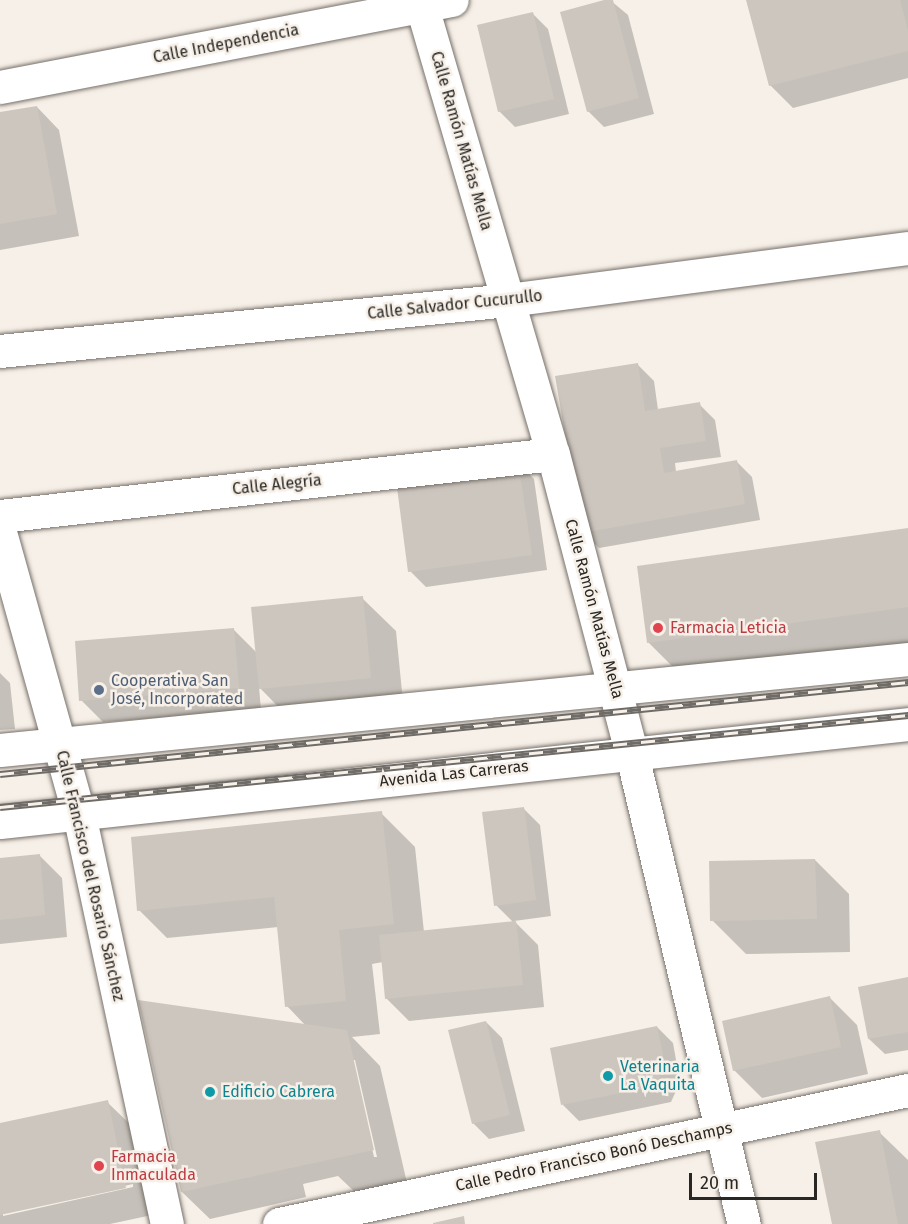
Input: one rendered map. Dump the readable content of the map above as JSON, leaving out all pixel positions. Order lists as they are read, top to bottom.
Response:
{
  "streets": {
    "street": [
      "Calle Independencia",
      "Calle Ramón Matías Mella",
      "Calle Salvador Cucurullo",
      "Calle Alegría",
      "Avenida Las Carreras",
      "Calle Francisco del Rosario Sánchez",
      "Calle Pedro Francisco Bonó Deschamps"
    ]
  },
  "crossings": [
    ["Calle Independencia", "Calle Ramón Matías Mella"],
    ["Calle Ramón Matías Mella", "Calle Salvador Cucurullo"],
    ["Calle Ramón Matías Mella", "Calle Alegría"],
    ["Calle Ramón Matías Mella", "Avenida Las Carreras"],
    ["Calle Ramón Matías Mella", "Calle Pedro Francisco Bonó Deschamps"],
    ["Avenida Las Carreras", "Calle Francisco del Rosario Sánchez"]
  ],
  "places": [
    "Farmacia Leticia",
    "Cooperativa San José, Incorporated",
    "Veterinaria La Vaquita",
    "Edificio Cabrera",
    "Farmacia Inmaculada"
  ],
  "scale_bar": "20 m"
}
